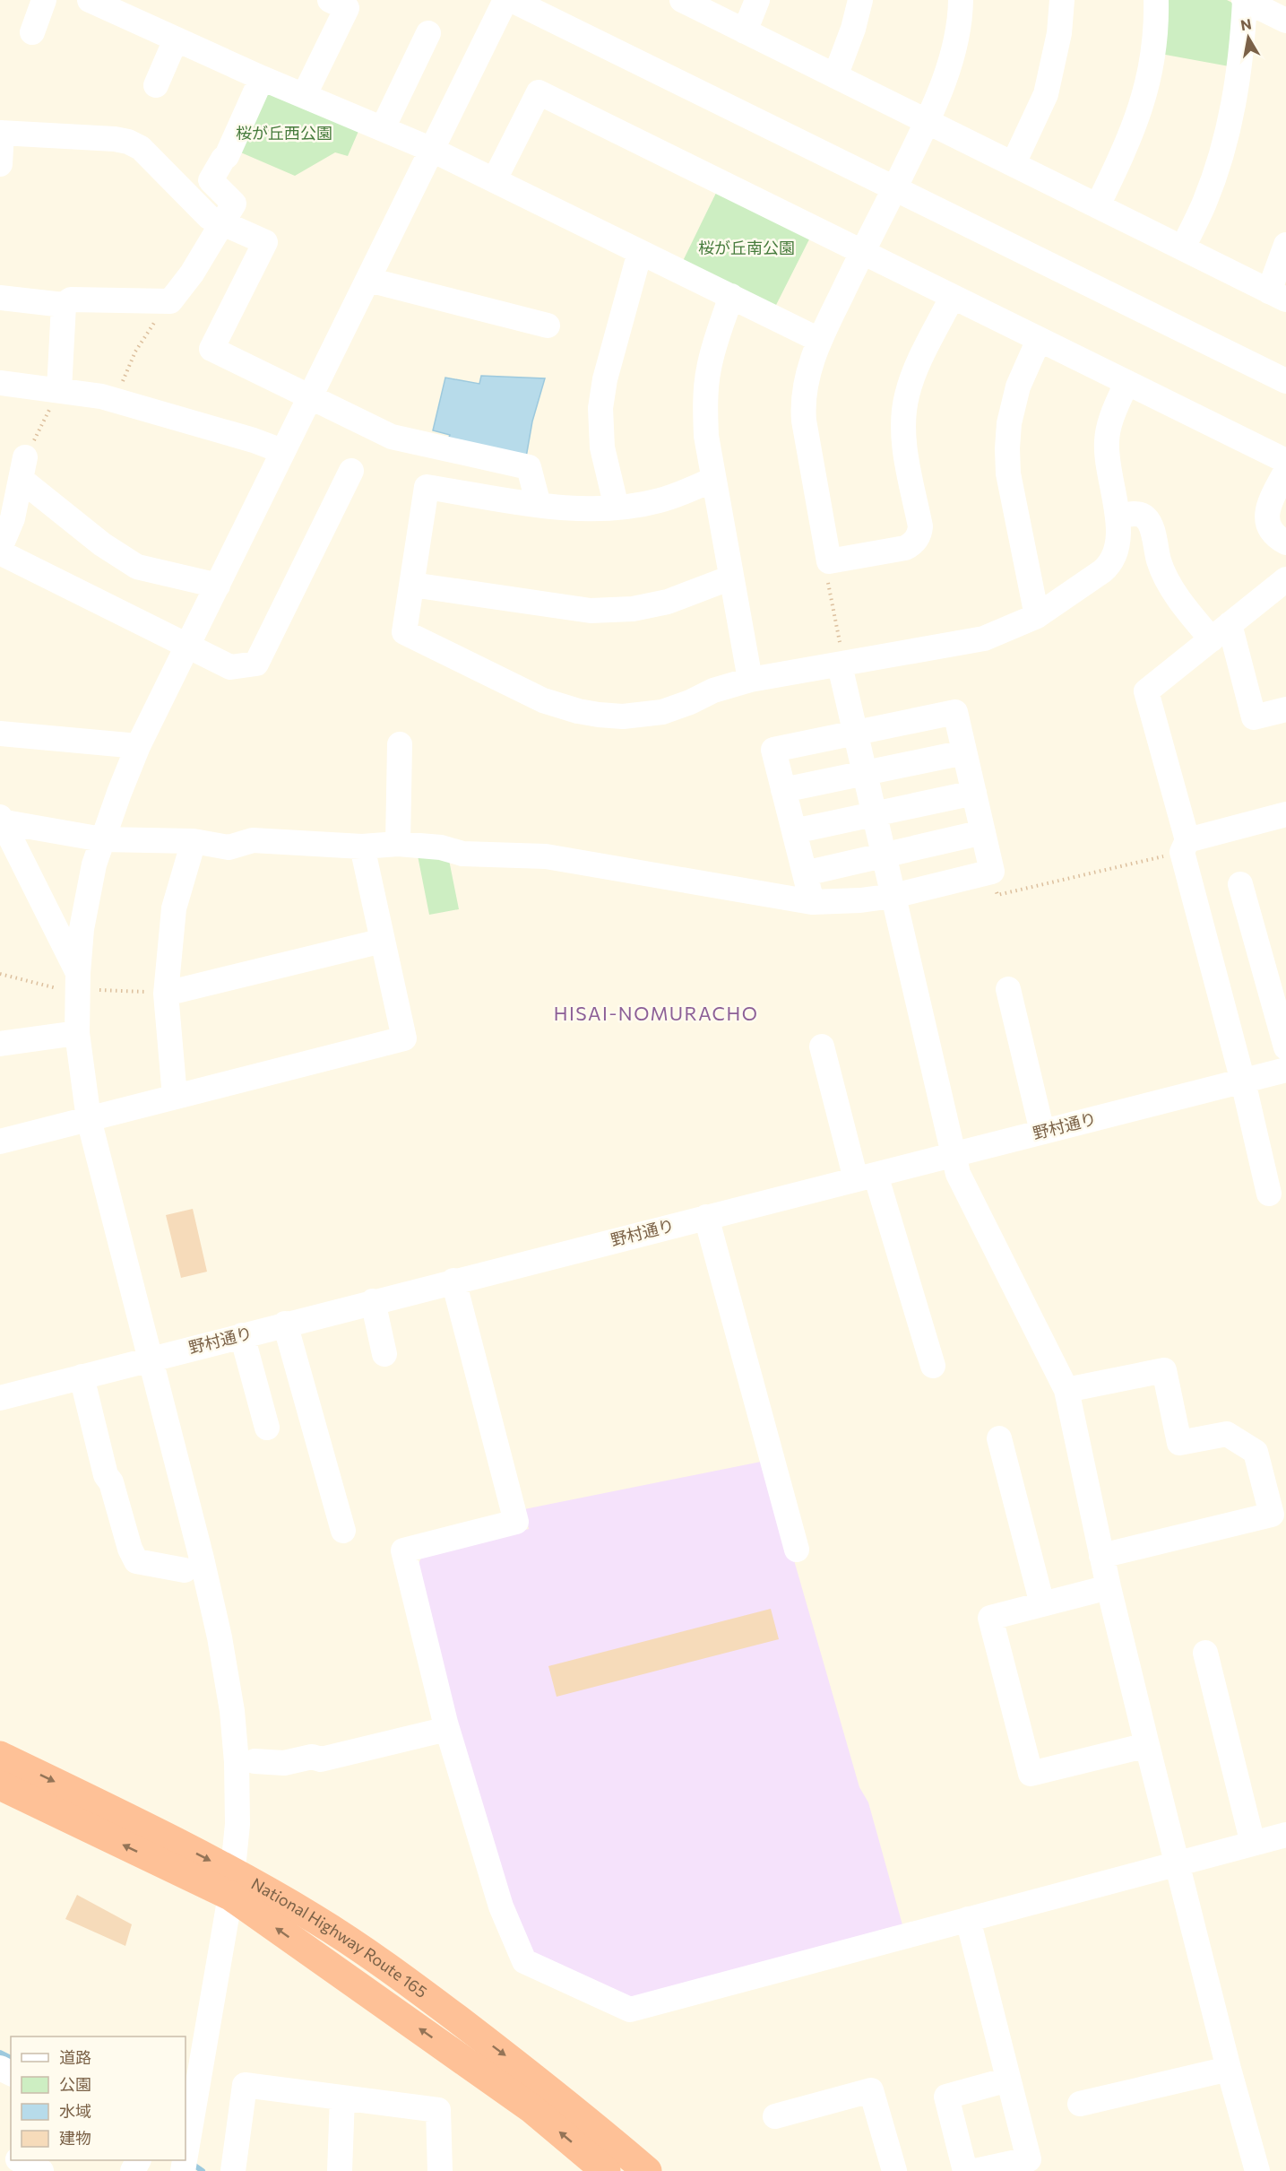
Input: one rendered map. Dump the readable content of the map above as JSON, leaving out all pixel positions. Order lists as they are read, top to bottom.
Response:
{
  "streets": {
    "highway": ["National Highway Route 165"],
    "street": ["野村通り"]
  },
  "districts": ["HISAI-NOMURACHO"],
  "parks": ["桜が丘西公園", "桜が丘南公園"],
  "legend": [
    "道路",
    "公園",
    "水域",
    "建物"
  ],
  "north": "top"
}
